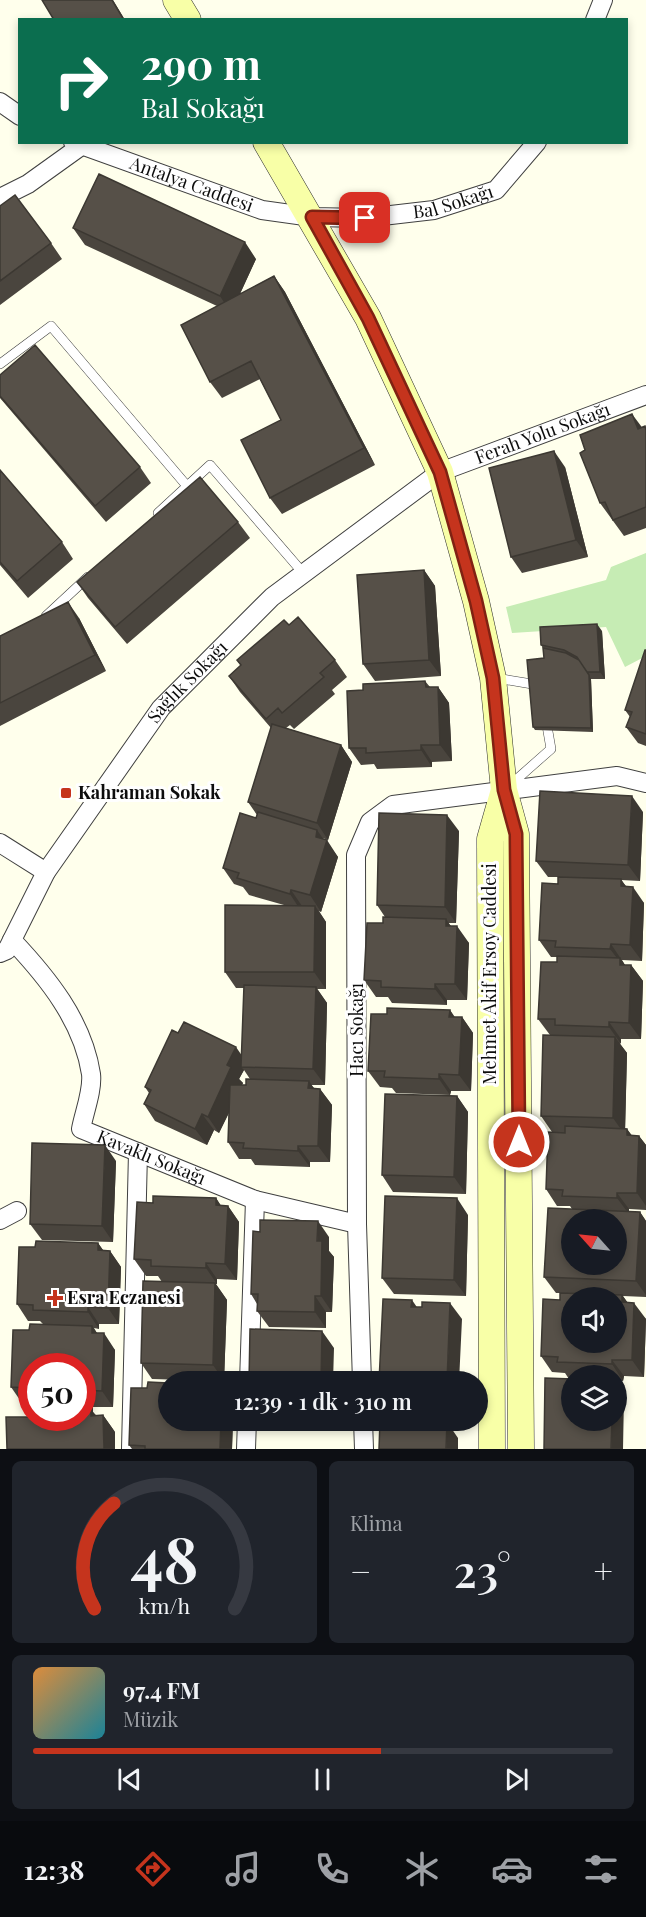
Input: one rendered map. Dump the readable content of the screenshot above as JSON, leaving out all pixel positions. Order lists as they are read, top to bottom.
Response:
{
  "streets": {
    "main road": ["Mehmet Akif Ersoy Caddesi"],
    "street": [
      "Antalya Caddesi",
      "Bal Sokağı",
      "Ferah Yolu Sokağı",
      "Sağlık Sokağı",
      "Hacı Sokağı",
      "Kavaklı Sokağı"
    ]
  },
  "crossings": [
    ["Antalya Caddesi", "Bal Sokağı"],
    ["Antalya Caddesi", "Mehmet Akif Ersoy Caddesi"],
    ["Bal Sokağı", "Mehmet Akif Ersoy Caddesi"],
    ["Ferah Yolu Sokağı", "Sağlık Sokağı"],
    ["Ferah Yolu Sokağı", "Mehmet Akif Ersoy Caddesi"],
    ["Sağlık Sokağı", "Mehmet Akif Ersoy Caddesi"],
    ["Sağlık Sokağı", "Kavaklı Sokağı"],
    ["Mehmet Akif Ersoy Caddesi", "Hacı Sokağı"],
    ["Hacı Sokağı", "Kavaklı Sokağı"]
  ],
  "places": {
    "transit": ["Kahraman Sokak"],
    "health": ["Esra Eczanesi"]
  },
  "north": "top left",
  "page": {
    "turn": ["290 m", "Bal Sokağı"],
    "limit": "50",
    "trip": "12:39 · 1 dk · 310 m",
    "tile": "Klima",
    "heat": ["−", "23°", "+"],
    "song": ["97.4 FM", "Müzik"],
    "tabs": "12:38",
    "gauge": ["48", "km/h"]
  }
}
